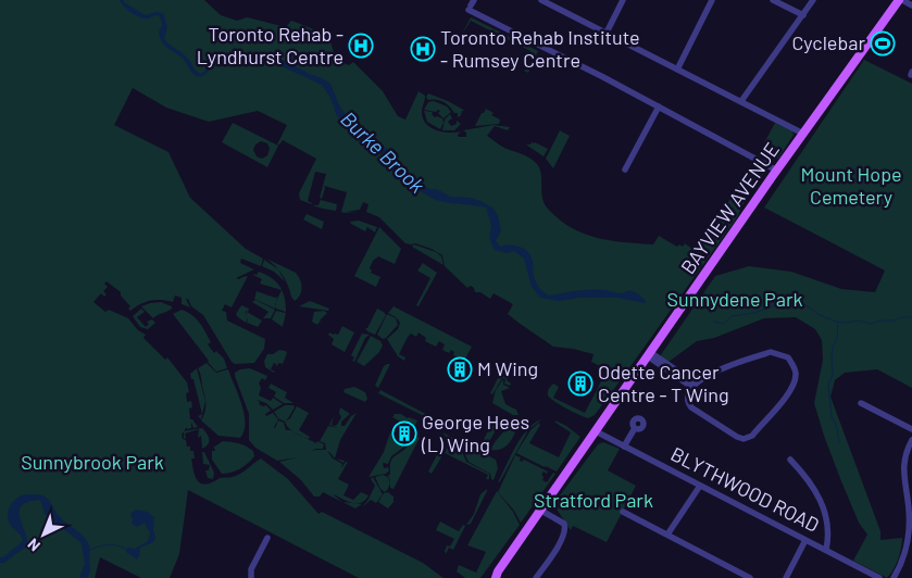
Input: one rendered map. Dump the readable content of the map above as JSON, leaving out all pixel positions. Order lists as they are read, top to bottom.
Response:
{
  "streets": {
    "main road": ["BAYVIEW AVENUE"],
    "street": ["BLYTHWOOD ROAD"]
  },
  "crossings": [
    ["BAYVIEW AVENUE", "BLYTHWOOD ROAD"]
  ],
  "water": ["Burke Brook"],
  "parks": [
    "Mount Hope Cemetery",
    "Sunnydene Park",
    "Sunnybrook Park",
    "Stratford Park"
  ],
  "places": {
    "sports": ["Cyclebar"],
    "hospital": ["Toronto Rehab - Lyndhurst Centre", "Toronto Rehab Institute - Rumsey Centre"],
    "building": ["M Wing", "Odette Cancer Centre - T Wing", "George Hees (L) Wing"]
  },
  "north": "bottom left"
}
